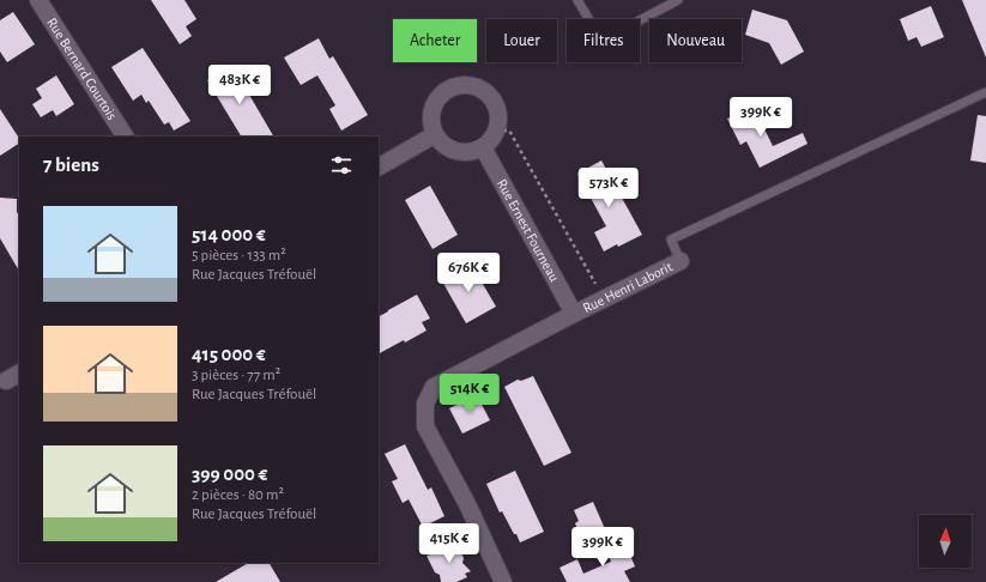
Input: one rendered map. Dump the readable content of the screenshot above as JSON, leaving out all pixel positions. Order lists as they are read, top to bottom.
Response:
{
  "streets": {
    "street": ["Rue Bernard Courtois", "Rue Ernest Fourneau", "Rue Henri Laborit"]
  },
  "crossings": [
    ["Rue Ernest Fourneau", "Rue Henri Laborit"]
  ],
  "north": "top",
  "page": {
    "chip": [
      "Acheter",
      "Louer",
      "Filtres",
      "Nouveau"
    ],
    "price": [
      "483K €",
      "399K €",
      "573K €",
      "676K €",
      "514K €",
      "415K €",
      "399K €"
    ],
    "heading": "7 biens",
    "list": [
      {
        "name": "514 000 €",
        "note": "5 pièces · 133 m² · Rue Jacques Tréfouël"
      },
      {
        "name": "415 000 €",
        "note": "3 pièces · 77 m² · Rue Jacques Tréfouël"
      },
      {
        "name": "399 000 €",
        "note": "2 pièces · 80 m² · Rue Jacques Tréfouël"
      }
    ]
  }
}
